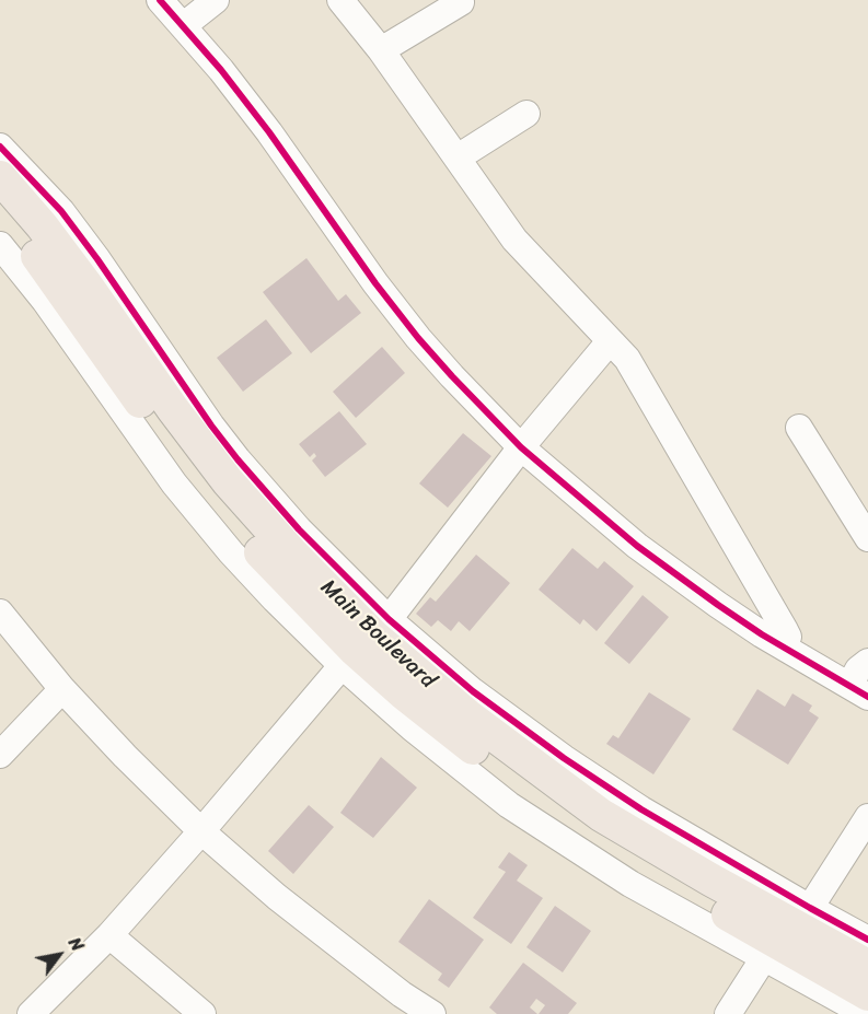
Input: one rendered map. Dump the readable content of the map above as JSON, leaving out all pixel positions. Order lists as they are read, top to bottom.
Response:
{
  "streets": {
    "main road": ["Main Boulevard"]
  },
  "north": "top right"
}
